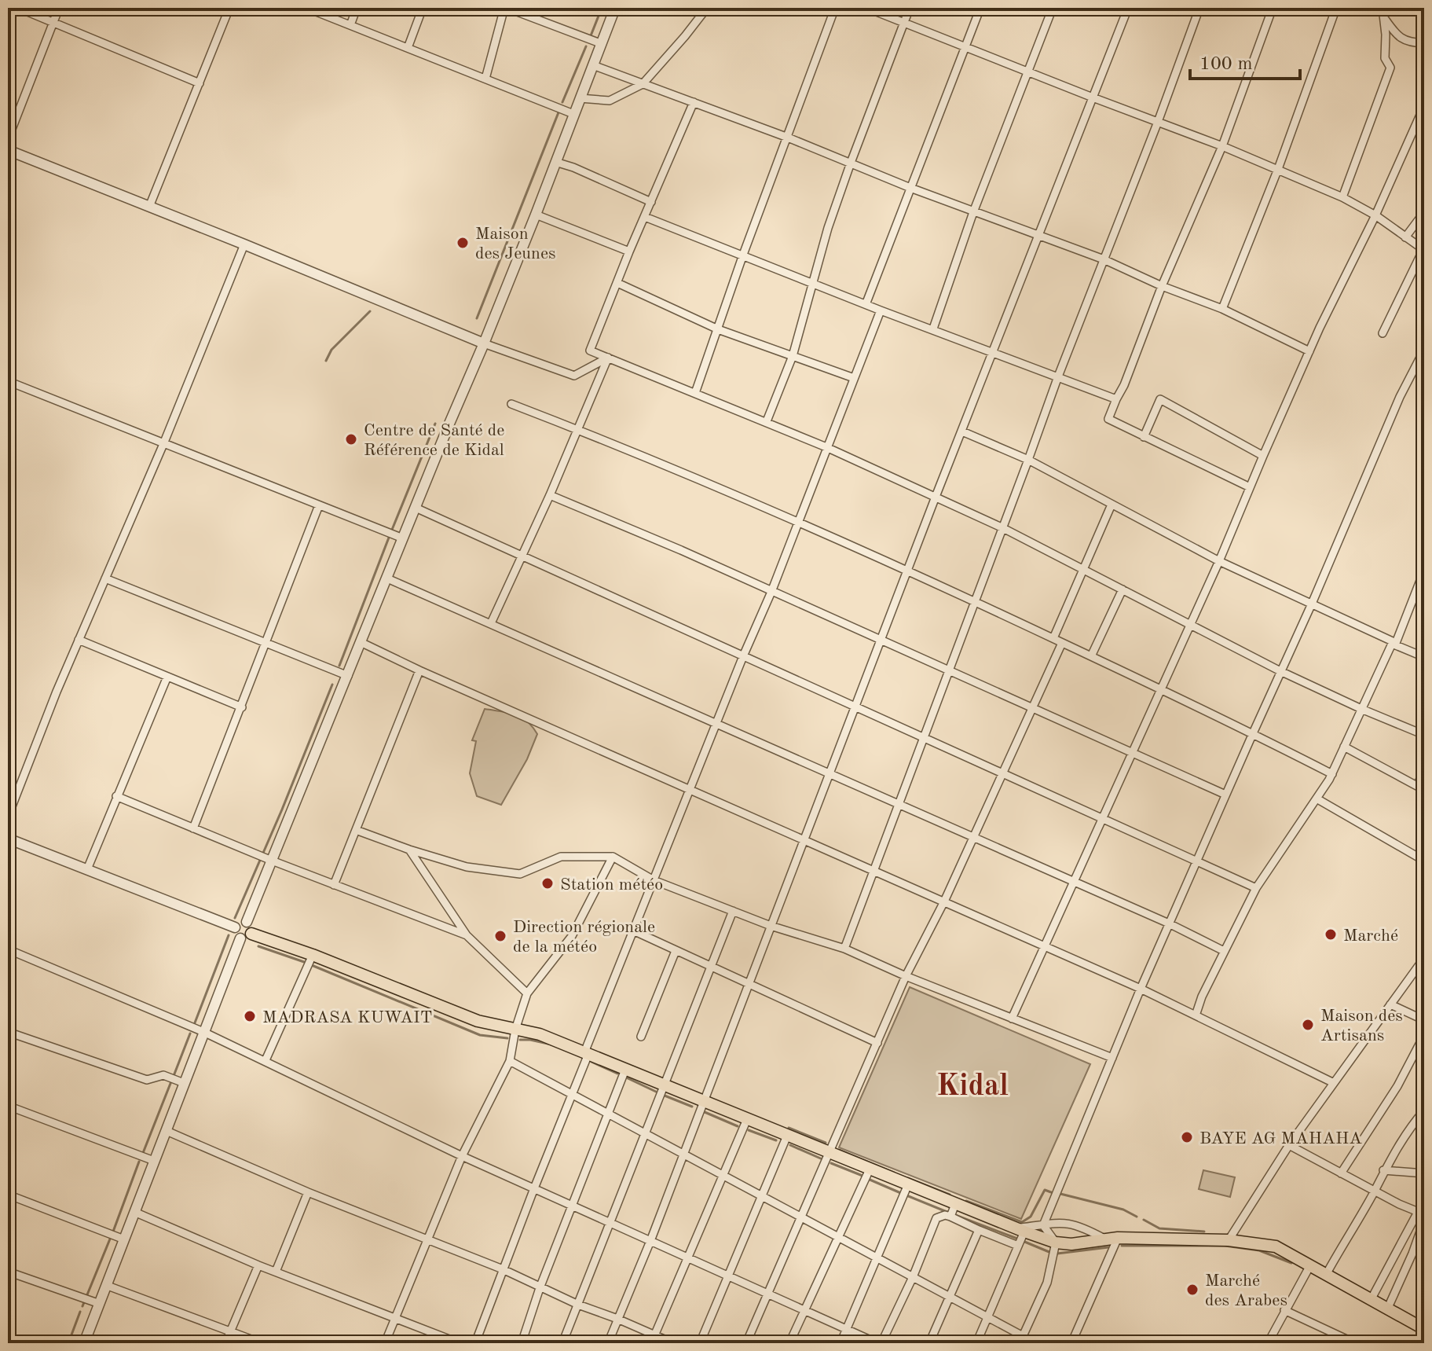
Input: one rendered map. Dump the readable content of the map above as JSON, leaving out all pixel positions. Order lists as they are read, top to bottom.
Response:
{
  "districts": ["Kidal"],
  "places": [
    "Maison des Jeunes",
    "Centre de Santé de Référence de Kidal",
    "Station météo",
    "Marché",
    "Direction régionale de la météo",
    "MADRASA KUWAIT",
    "Maison des Artisans",
    "BAYE AG MAHAHA",
    "Marché des Arabes"
  ],
  "scale_bar": "100 m"
}
